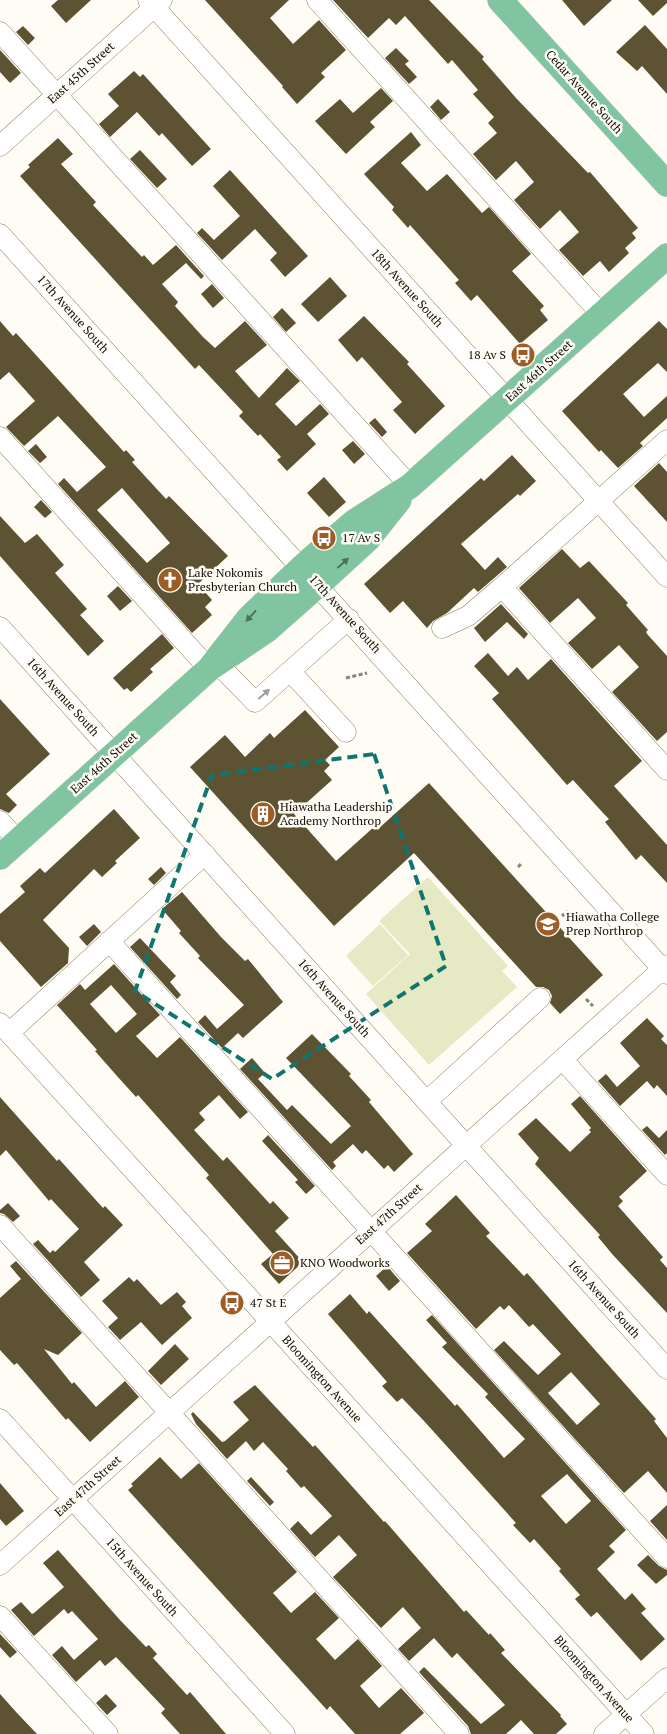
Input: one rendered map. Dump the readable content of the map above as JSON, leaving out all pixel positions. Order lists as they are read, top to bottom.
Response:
{
  "streets": {
    "main road": ["Cedar Avenue South", "East 46th Street"],
    "street": [
      "East 45th Street",
      "18th Avenue South",
      "17th Avenue South",
      "16th Avenue South",
      "East 47th Street",
      "Bloomington Avenue",
      "15th Avenue South"
    ]
  },
  "crossings": [
    ["East 45th Street", "18th Avenue South"],
    ["18th Avenue South", "East 46th Street"],
    ["17th Avenue South", "East 46th Street"],
    ["17th Avenue South", "East 47th Street"],
    ["East 46th Street", "16th Avenue South"],
    ["16th Avenue South", "East 47th Street"],
    ["East 47th Street", "Bloomington Avenue"],
    ["East 47th Street", "15th Avenue South"]
  ],
  "places": {
    "bus stop": ["18 Av S", "17 Av S", "47 St E"],
    "church": ["Lake Nokomis Presbyterian Church"],
    "building": ["Hiawatha Leadership Academy Northrop"],
    "school or university": ["Hiawatha College Prep Northrop"],
    "office": ["KNO Woodworks"]
  }
}
